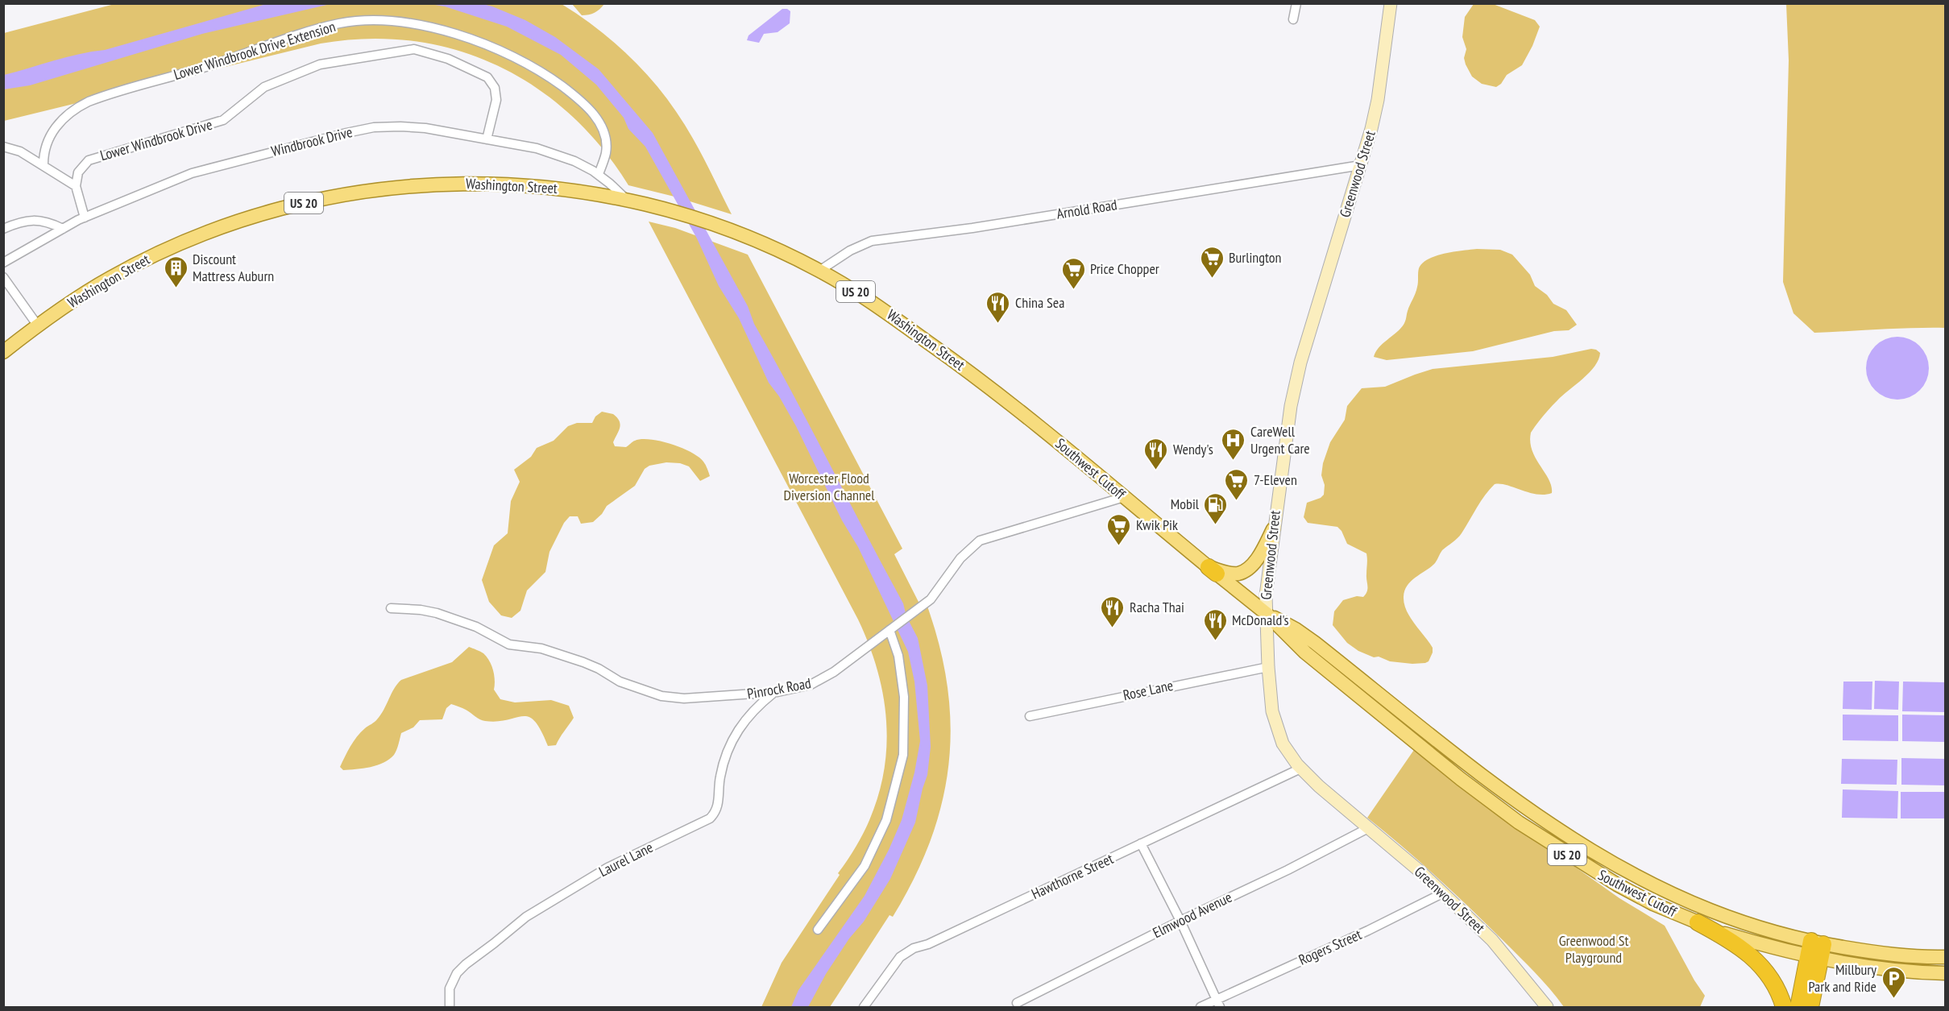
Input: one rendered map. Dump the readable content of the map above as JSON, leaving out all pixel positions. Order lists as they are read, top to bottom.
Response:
{
  "streets": {
    "main road": [
      "Greenwood Street",
      "Washington Street",
      "US 20",
      "Southwest Cutoff"
    ],
    "street": [
      "Lower Windbrook Drive Extension",
      "Lower Windbrook Drive",
      "Windbrook Drive",
      "Arnold Road",
      "Pinrock Road",
      "Rose Lane",
      "Laurel Lane",
      "Hawthorne Street",
      "Elmwood Avenue",
      "Rogers Street"
    ]
  },
  "crossings": [
    ["Lower Windbrook Drive Extension", "Windbrook Drive"],
    ["Lower Windbrook Drive", "Windbrook Drive"],
    ["Windbrook Drive", "Washington Street"],
    ["Greenwood Street", "Arnold Road"],
    ["Greenwood Street", "Southwest Cutoff"],
    ["Greenwood Street", "Rose Lane"],
    ["Greenwood Street", "Hawthorne Street"],
    ["Greenwood Street", "Elmwood Avenue"],
    ["Greenwood Street", "Rogers Street"],
    ["Washington Street", "Arnold Road"],
    ["Washington Street", "Southwest Cutoff"],
    ["Southwest Cutoff", "Pinrock Road"],
    ["Pinrock Road", "Laurel Lane"]
  ],
  "parks": ["Worcester Flood Diversion Channel", "Greenwood St Playground"],
  "places": {
    "supermarket": [
      "Burlington",
      "Price Chopper",
      "7-Eleven",
      "Kwik Pik"
    ],
    "building": ["Discount Mattress Auburn"],
    "restaurant": [
      "China Sea",
      "Wendy's",
      "Racha Thai",
      "McDonald's"
    ],
    "hospital": ["CareWell Urgent Care"],
    "fuel station": ["Mobil"],
    "parking": ["Millbury Park and Ride"]
  }
}
